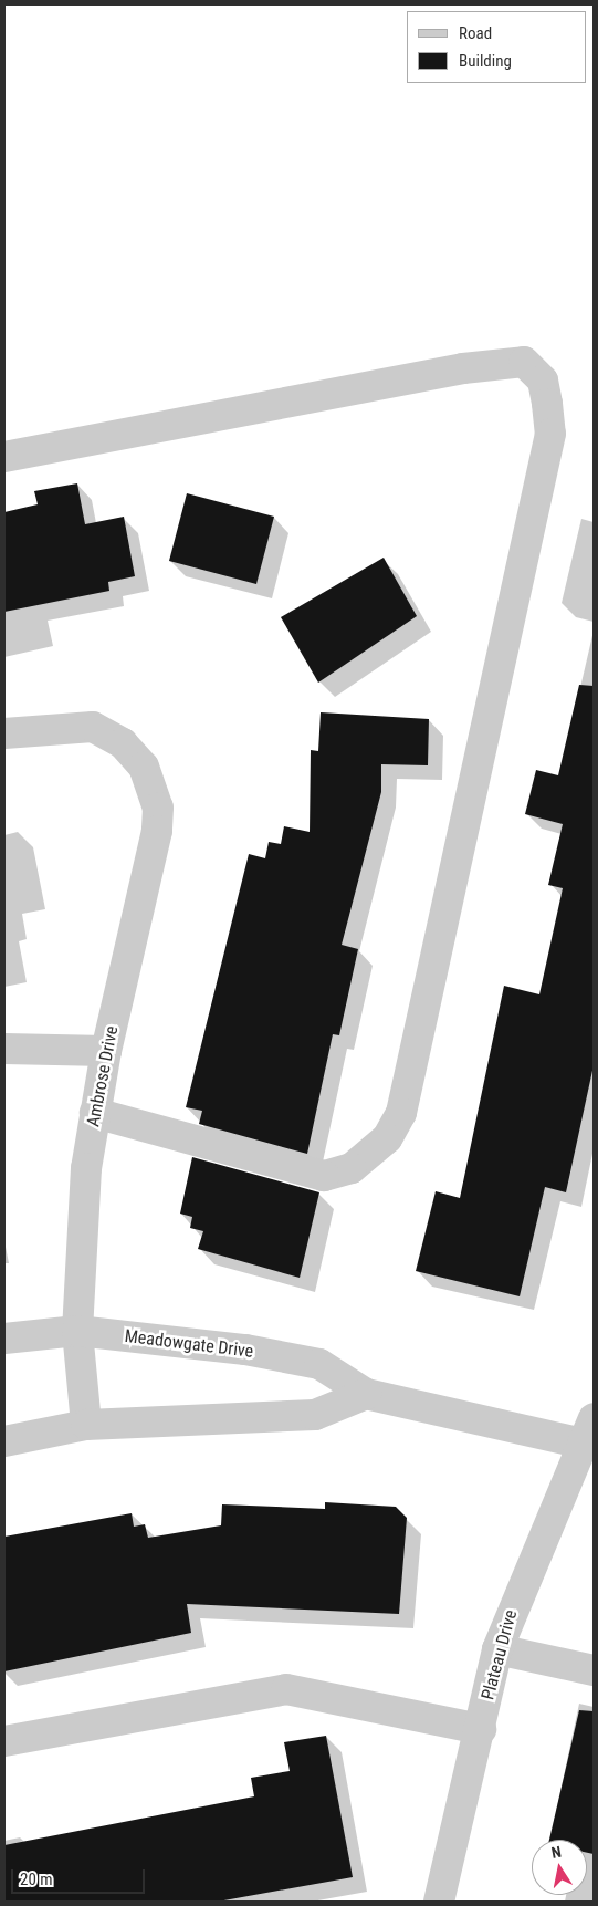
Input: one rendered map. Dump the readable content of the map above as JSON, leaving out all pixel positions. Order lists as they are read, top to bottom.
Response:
{
  "streets": {
    "street": ["Ambrose Drive", "Meadowgate Drive", "Plateau Drive"]
  },
  "crossings": [
    ["Ambrose Drive", "Meadowgate Drive"],
    ["Meadowgate Drive", "Plateau Drive"]
  ],
  "legend": ["Road", "Building"],
  "scale_bar": "20 m",
  "north": "top"
}
